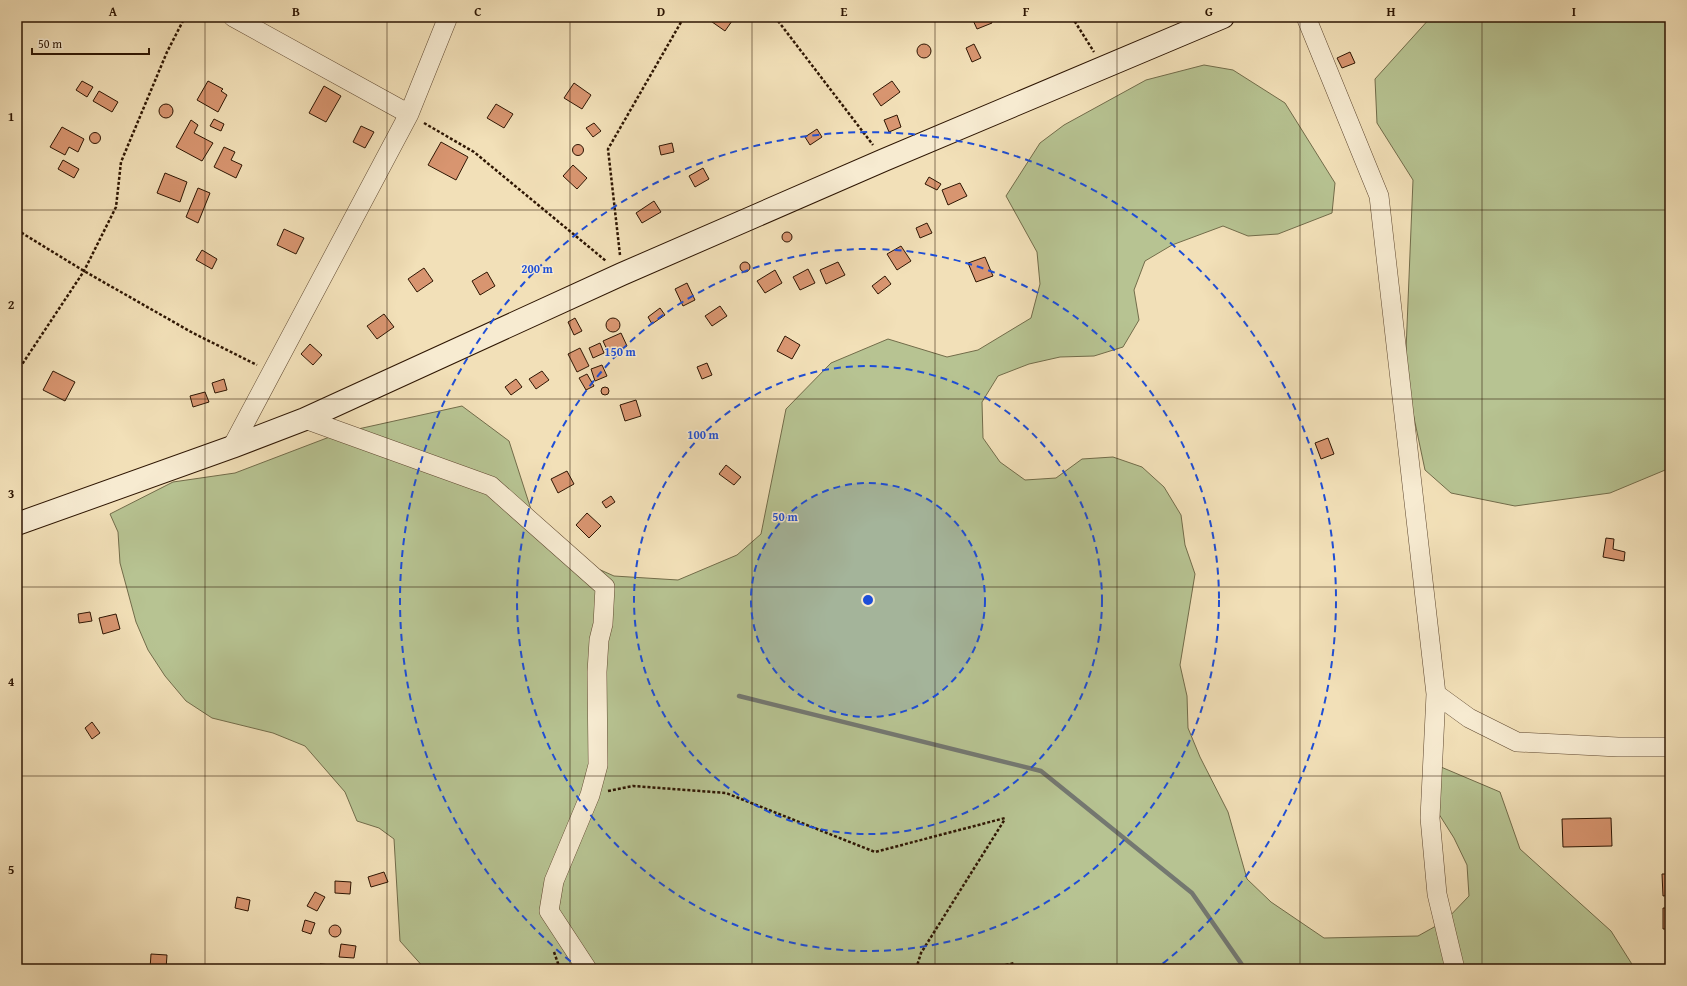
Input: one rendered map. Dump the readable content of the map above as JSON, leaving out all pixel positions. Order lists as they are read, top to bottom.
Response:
{
  "scale_bar": "50 m",
  "grid": {
    "columns": [
      "A",
      "B",
      "C",
      "D",
      "E",
      "F",
      "G",
      "H",
      "I"
    ],
    "rows": [
      "1",
      "2",
      "3",
      "4",
      "5"
    ]
  },
  "rings": [
    "200 m",
    "150 m",
    "100 m",
    "50 m"
  ]
}
